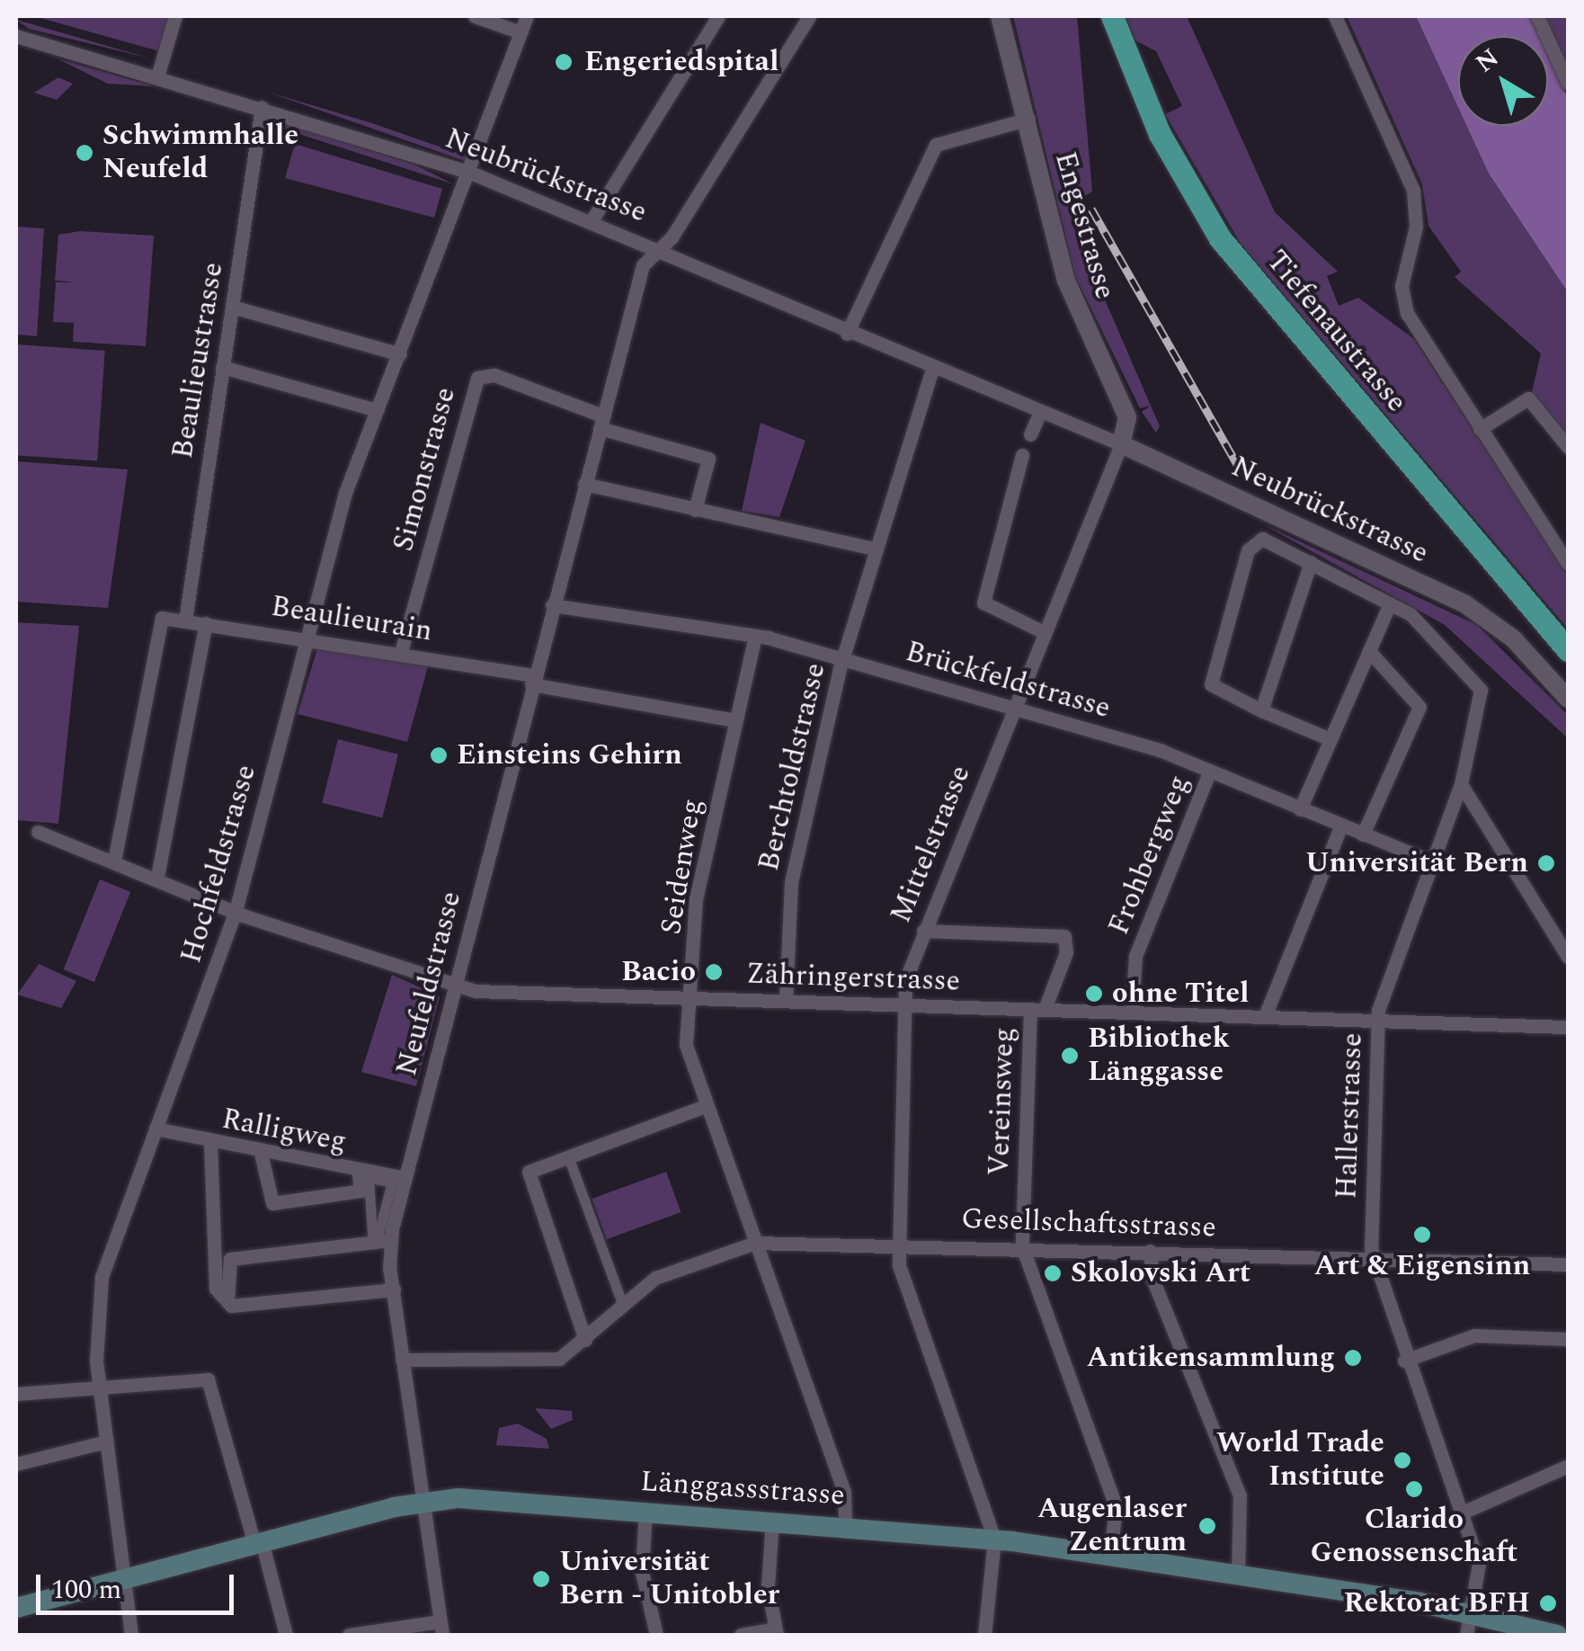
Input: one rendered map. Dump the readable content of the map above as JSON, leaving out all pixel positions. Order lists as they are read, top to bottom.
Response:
{
  "streets": {
    "main road": ["Tiefenaustrasse", "Länggassstrasse"],
    "street": [
      "Neubrückstrasse",
      "Engestrasse",
      "Beaulieustrasse",
      "Simonstrasse",
      "Beaulieurain",
      "Brückfeldstrasse",
      "Berchtoldstrasse",
      "Mittelstrasse",
      "Frohbergweg",
      "Hochfeldstrasse",
      "Seidenweg",
      "Zähringerstrasse",
      "Neufeldstrasse",
      "Vereinsweg",
      "Hallerstrasse",
      "Ralligweg",
      "Gesellschaftsstrasse"
    ]
  },
  "crossings": [
    ["Neubrückstrasse", "Engestrasse"],
    ["Neubrückstrasse", "Beaulieustrasse"],
    ["Neubrückstrasse", "Berchtoldstrasse"],
    ["Neubrückstrasse", "Mittelstrasse"],
    ["Neubrückstrasse", "Hochfeldstrasse"],
    ["Neubrückstrasse", "Neufeldstrasse"],
    ["Engestrasse", "Mittelstrasse"],
    ["Beaulieustrasse", "Beaulieurain"],
    ["Simonstrasse", "Beaulieurain"],
    ["Simonstrasse", "Neufeldstrasse"],
    ["Beaulieurain", "Hochfeldstrasse"],
    ["Beaulieurain", "Seidenweg"],
    ["Beaulieurain", "Zähringerstrasse"],
    ["Beaulieurain", "Neufeldstrasse"],
    ["Brückfeldstrasse", "Berchtoldstrasse"],
    ["Brückfeldstrasse", "Mittelstrasse"],
    ["Brückfeldstrasse", "Frohbergweg"],
    ["Brückfeldstrasse", "Seidenweg"],
    ["Brückfeldstrasse", "Neufeldstrasse"],
    ["Brückfeldstrasse", "Hallerstrasse"],
    ["Berchtoldstrasse", "Zähringerstrasse"],
    ["Mittelstrasse", "Zähringerstrasse"],
    ["Mittelstrasse", "Vereinsweg"],
    ["Mittelstrasse", "Gesellschaftsstrasse"],
    ["Mittelstrasse", "Länggassstrasse"],
    ["Frohbergweg", "Zähringerstrasse"],
    ["Hochfeldstrasse", "Zähringerstrasse"],
    ["Hochfeldstrasse", "Ralligweg"],
    ["Hochfeldstrasse", "Länggassstrasse"],
    ["Seidenweg", "Zähringerstrasse"],
    ["Seidenweg", "Gesellschaftsstrasse"],
    ["Seidenweg", "Länggassstrasse"],
    ["Zähringerstrasse", "Neufeldstrasse"],
    ["Zähringerstrasse", "Vereinsweg"],
    ["Zähringerstrasse", "Hallerstrasse"],
    ["Neufeldstrasse", "Ralligweg"],
    ["Neufeldstrasse", "Gesellschaftsstrasse"],
    ["Neufeldstrasse", "Länggassstrasse"],
    ["Vereinsweg", "Gesellschaftsstrasse"],
    ["Vereinsweg", "Länggassstrasse"],
    ["Hallerstrasse", "Gesellschaftsstrasse"],
    ["Hallerstrasse", "Länggassstrasse"]
  ],
  "places": [
    "Engeriedspital",
    "Schwimmhalle Neufeld",
    "Einsteins Gehirn",
    "Universität Bern",
    "Bacio",
    "ohne Titel",
    "Bibliothek Länggasse",
    "Art & Eigensinn",
    "Skolovski Art",
    "Antikensammlung",
    "World Trade Institute",
    "Clarido Genossenschaft",
    "Augenlaser Zentrum",
    "Universität Bern - Unitobler",
    "Rektorat BFH"
  ],
  "scale_bar": "100 m",
  "north": "top left"
}
